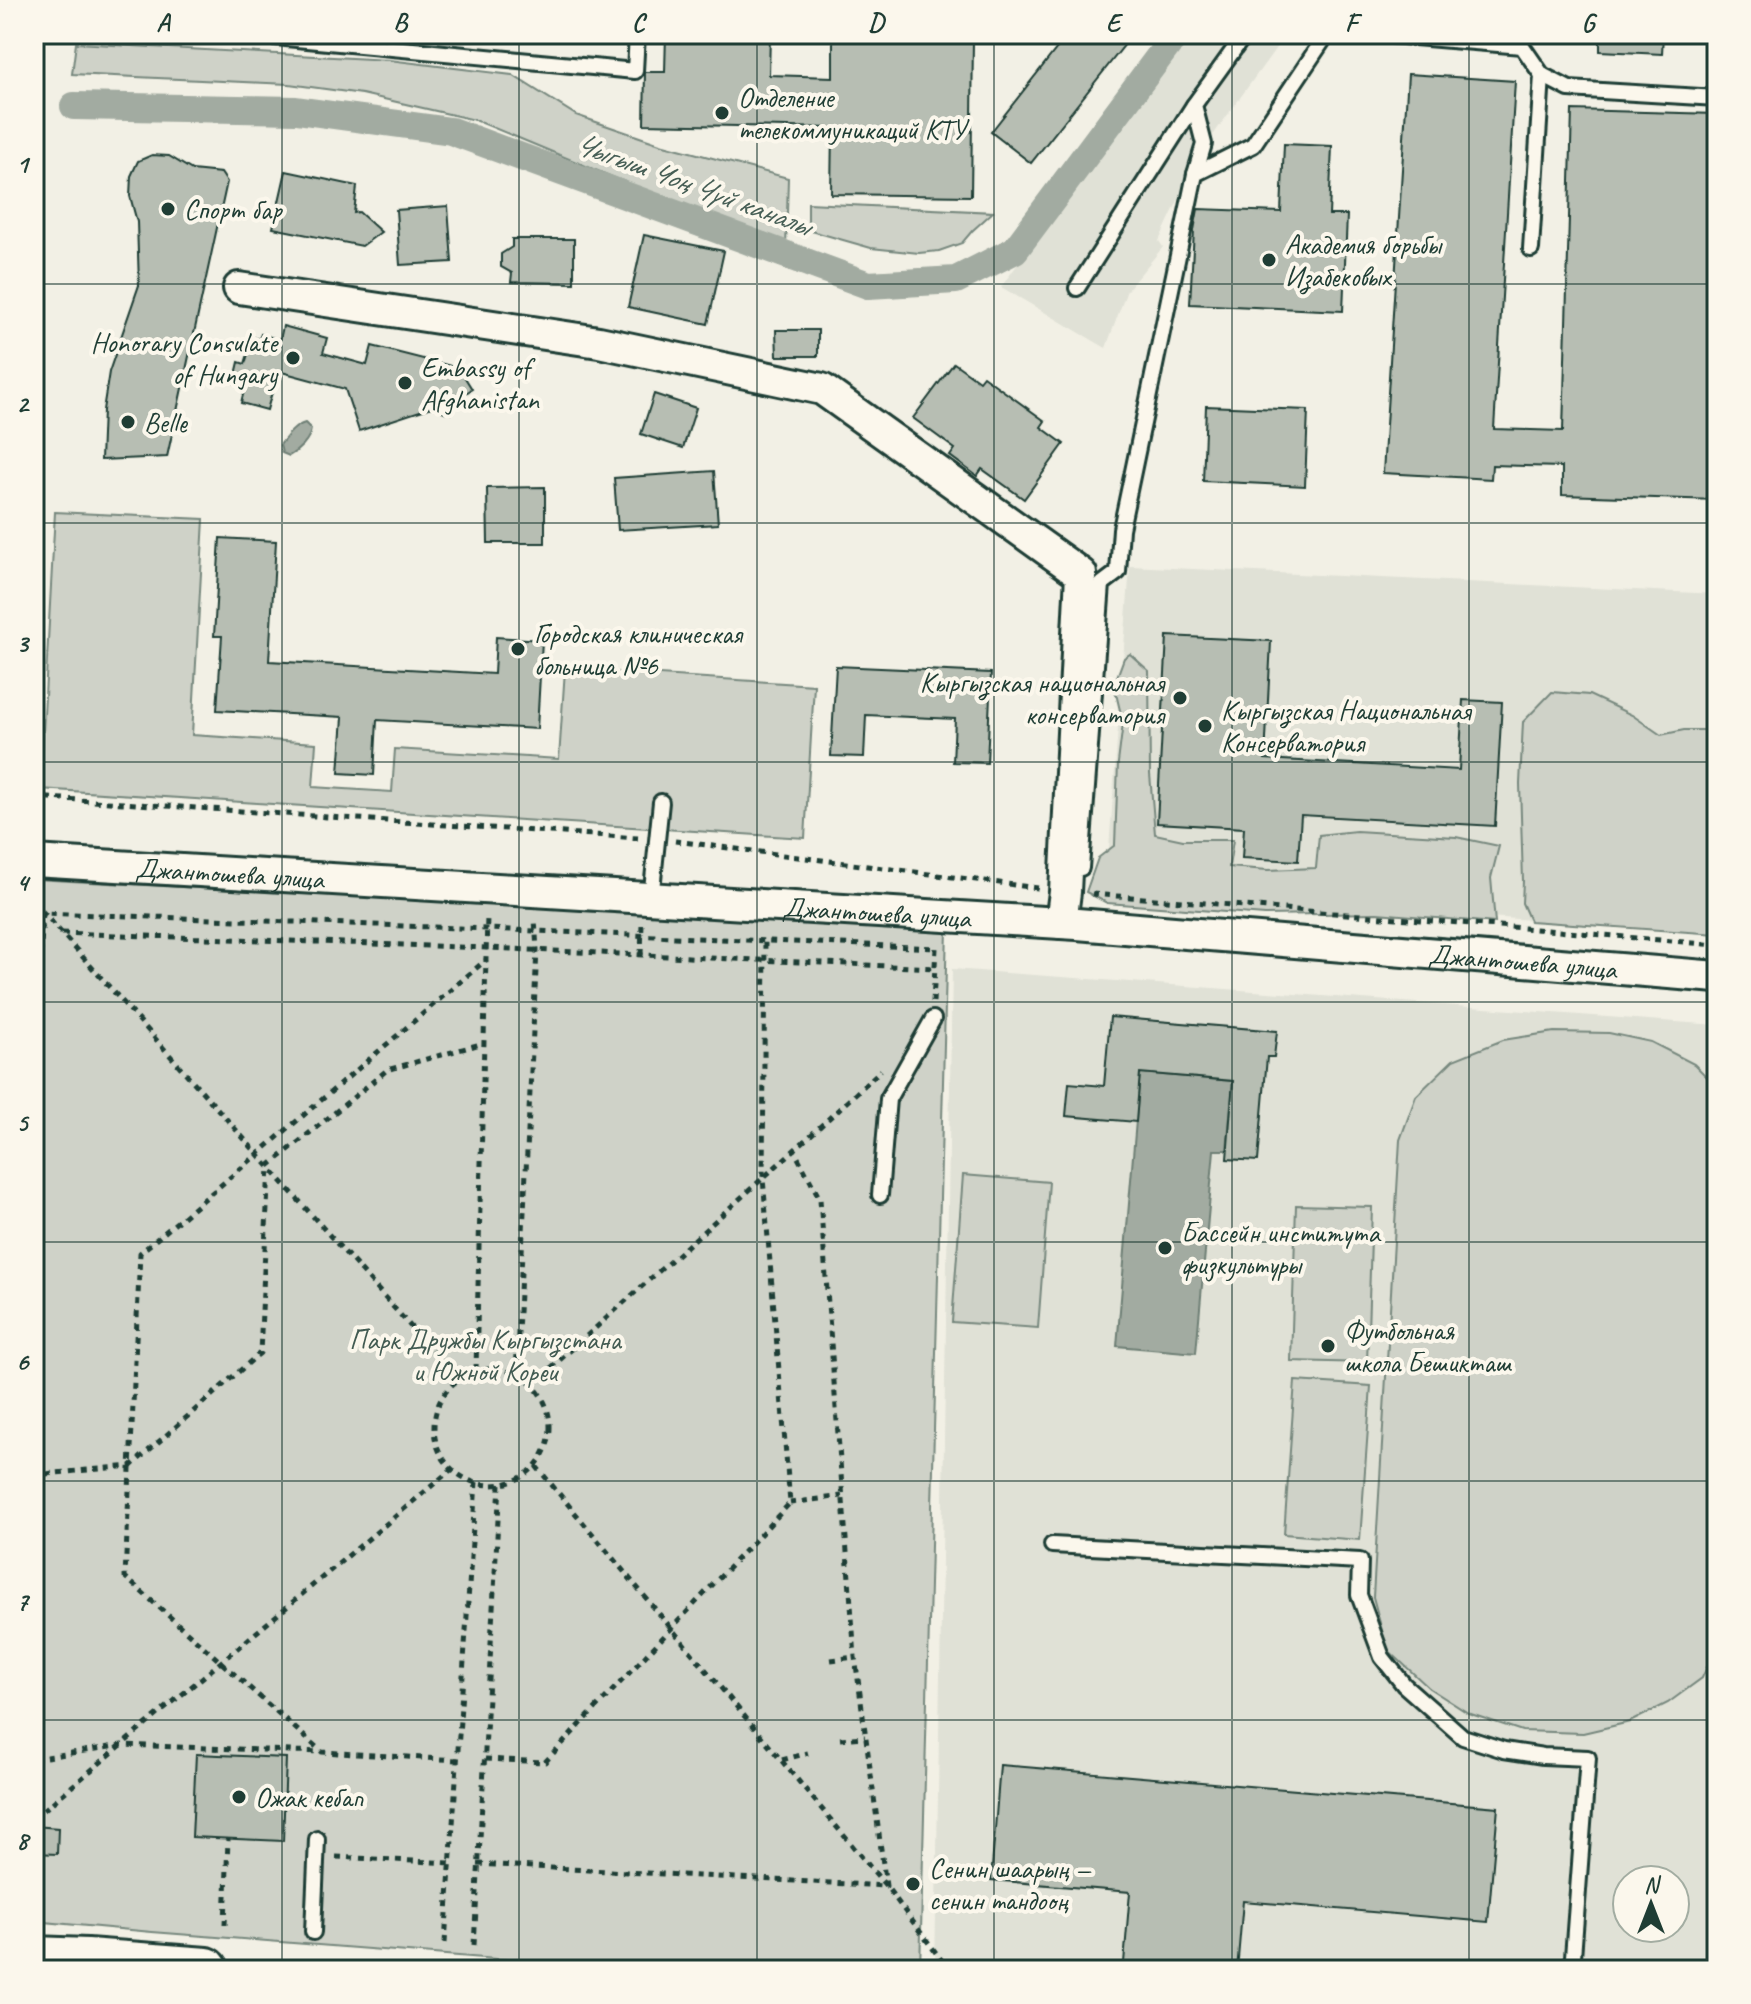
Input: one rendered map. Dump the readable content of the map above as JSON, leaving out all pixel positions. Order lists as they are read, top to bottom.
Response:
{
  "streets": {
    "street": ["Джантошева улица"]
  },
  "water": ["Чыгыш Чоң Чүй каналы"],
  "parks": ["Парк Дружбы Кыргызстана и Южной Кореи"],
  "places": [
    "Отделение телекоммуникаций КТУ",
    "Спорт бар",
    "Академия борьбы Изабековых",
    "Honorary Consulate of Hungary",
    "Embassy of Afghanistan",
    "Belle",
    "Городская клиническая больница №6",
    "Кыргызская национальная консерватория",
    "Кыргызская Национальная Консерватория",
    "Бассейн института физкультуры",
    "Футбольная школа Бешикташ",
    "Ожак кебап",
    "Сенин шаарың — сенин тандооң"
  ],
  "north": "top",
  "grid": {
    "columns": [
      "A",
      "B",
      "C",
      "D",
      "E",
      "F",
      "G"
    ],
    "rows": [
      "1",
      "2",
      "3",
      "4",
      "5",
      "6",
      "7",
      "8"
    ]
  }
}
